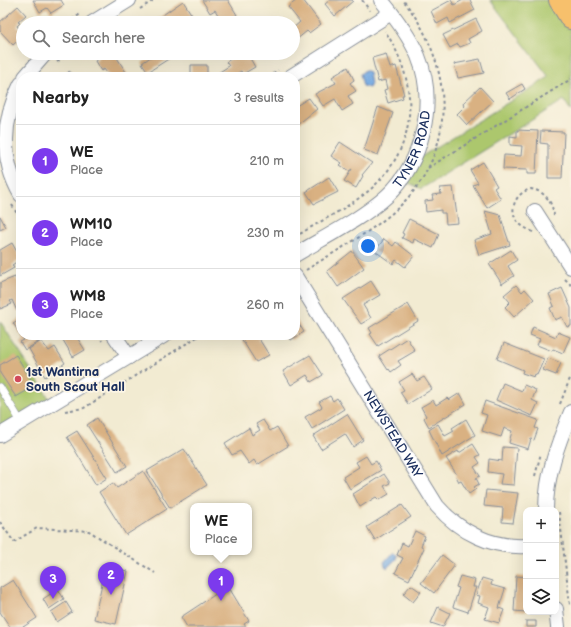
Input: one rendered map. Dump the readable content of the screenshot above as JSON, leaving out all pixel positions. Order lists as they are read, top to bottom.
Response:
{
  "streets": {
    "street": ["TYNER ROAD", "NEWSTEAD WAY"]
  },
  "places": ["1st Wantirna South Scout Hall"],
  "page": {
    "search": "Search here",
    "heading": ["Nearby", "3 results"],
    "list": [
      {
        "mark": "1",
        "name": "WE",
        "note": "Place",
        "value": "210 m"
      },
      {
        "mark": "2",
        "name": "WM10",
        "note": "Place",
        "value": "230 m"
      },
      {
        "mark": "3",
        "name": "WM8",
        "note": "Place",
        "value": "260 m"
      }
    ],
    "popup": ["WE", "Place"],
    "map_buttons": ["+", "−"],
    "pins": ["2", "3", "1"]
  }
}
